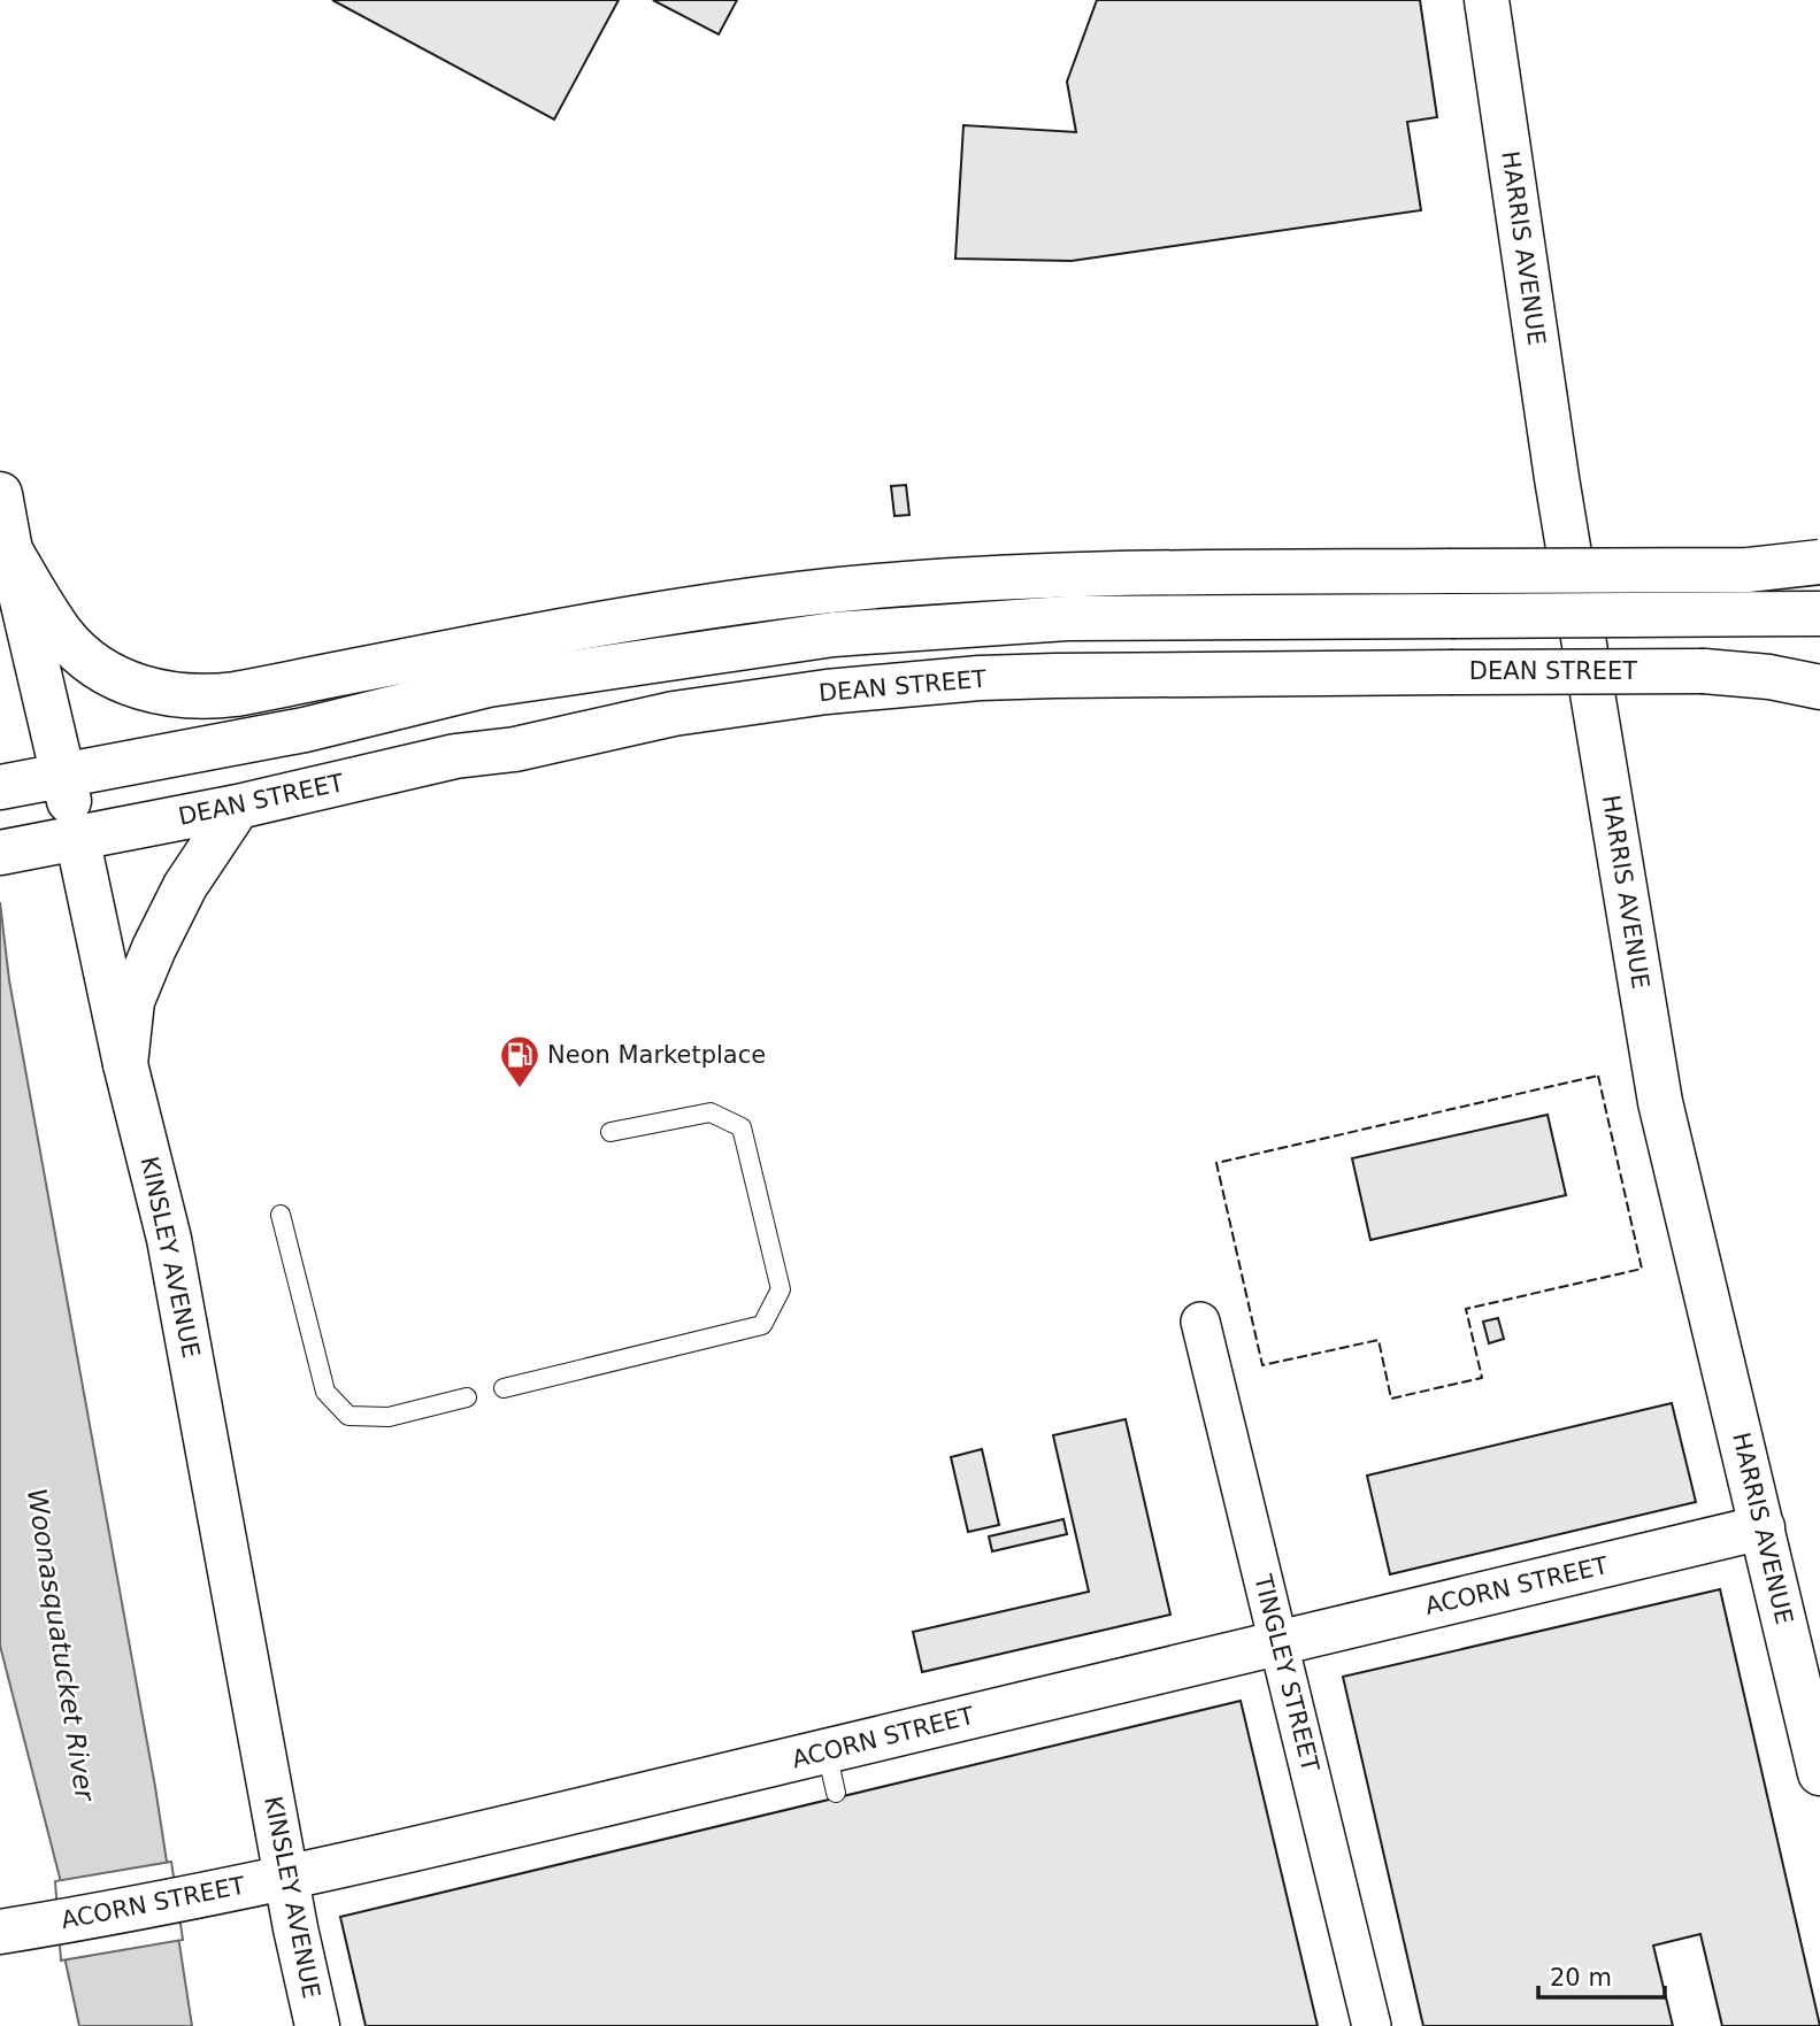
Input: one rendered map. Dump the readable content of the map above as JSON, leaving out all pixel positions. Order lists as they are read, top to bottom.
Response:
{
  "streets": {
    "main road": [
      "HARRIS AVENUE",
      "DEAN STREET",
      "KINSLEY AVENUE",
      "ACORN STREET"
    ],
    "street": ["TINGLEY STREET"]
  },
  "crossings": [
    ["HARRIS AVENUE", "ACORN STREET"],
    ["DEAN STREET", "KINSLEY AVENUE"],
    ["KINSLEY AVENUE", "ACORN STREET"],
    ["ACORN STREET", "TINGLEY STREET"]
  ],
  "water": ["Woonasquatucket River"],
  "places": {
    "fuel station": ["Neon Marketplace"]
  },
  "scale_bar": "20 m"
}
